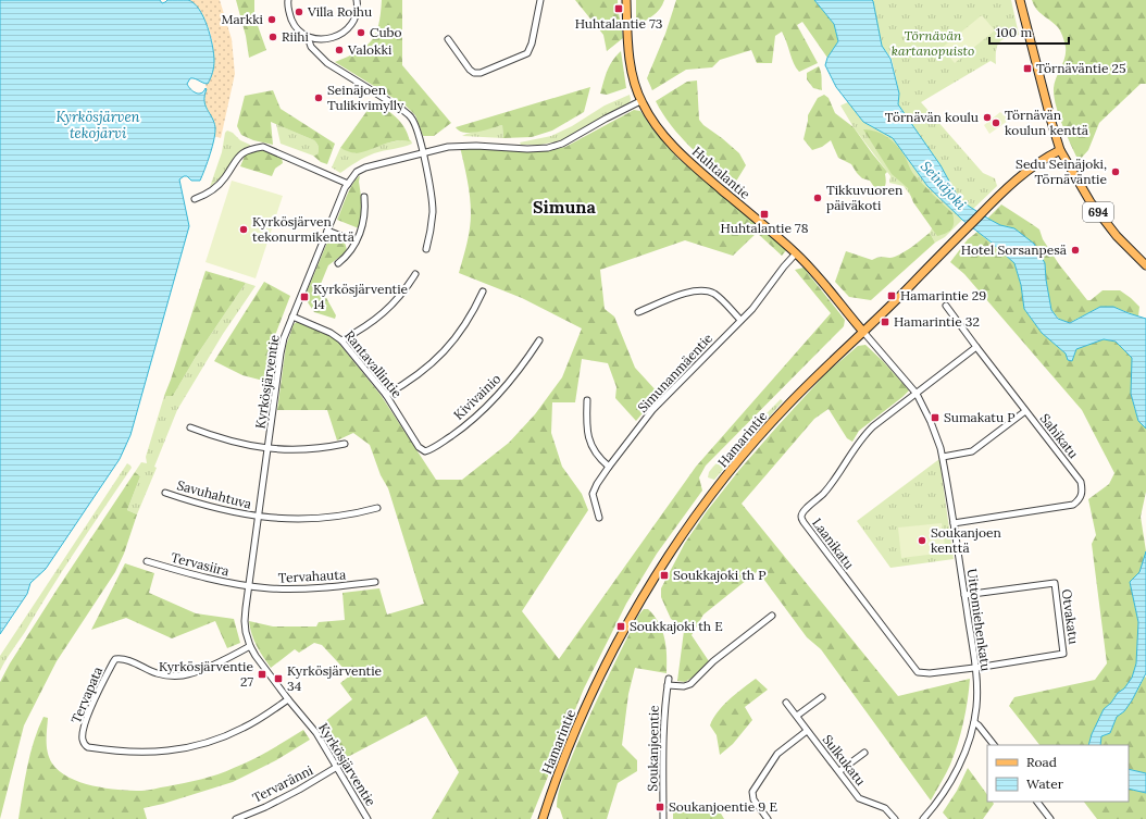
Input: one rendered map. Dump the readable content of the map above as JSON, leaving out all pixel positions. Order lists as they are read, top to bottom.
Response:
{
  "streets": {
    "main road": ["Huhtalantie", "694", "Hamarintie"],
    "street": [
      "Rantavallintie",
      "Simunanmäentie",
      "Kyrkösjärventie",
      "Kivivainio",
      "Sahikatu",
      "Savuhahtuva",
      "Laanikatu",
      "Tervasiira",
      "Tervahauta",
      "Otvakatu",
      "Uittomiehenkatu",
      "Tervapata",
      "Soukanjoentie",
      "Sulkukatu",
      "Tervaränni"
    ]
  },
  "crossings": [
    ["Huhtalantie", "Simunanmäentie"],
    ["Huhtalantie", "Kyrkösjärventie"],
    ["Huhtalantie", "Hamarintie"],
    ["Huhtalantie", "Uittomiehenkatu"],
    ["694", "Hamarintie"],
    ["Rantavallintie", "Kyrkösjärventie"],
    ["Rantavallintie", "Kivivainio"],
    ["Kyrkösjärventie", "Savuhahtuva"],
    ["Kyrkösjärventie", "Tervasiira"],
    ["Kyrkösjärventie", "Tervahauta"],
    ["Kyrkösjärventie", "Tervapata"],
    ["Kyrkösjärventie", "Tervaränni"],
    ["Sahikatu", "Uittomiehenkatu"],
    ["Hamarintie", "Uittomiehenkatu"],
    ["Laanikatu", "Otvakatu"],
    ["Laanikatu", "Uittomiehenkatu"],
    ["Tervasiira", "Tervahauta"],
    ["Otvakatu", "Uittomiehenkatu"]
  ],
  "districts": ["Simuna"],
  "water": ["Kyrkösjärven tekojärvi", "Seinäjoki"],
  "parks": ["Törnävän kartanopuisto"],
  "places": {
    "transit": [
      "Huhtalantie 73",
      "Törnäväntie 25",
      "Huhtalantie 78",
      "Hamarintie 29",
      "Kyrkösjärventie 14",
      "Hamarintie 32",
      "Sumakatu P",
      "Soukkajoki th P",
      "Soukkajoki th E",
      "Kyrkösjärventie 27",
      "Kyrkösjärventie 34",
      "Soukanjoentie 9 E"
    ],
    "other": [
      "Villa Roihu",
      "Markki",
      "Cubo",
      "Riihi",
      "Valokki",
      "Seinäjoen Tulikivimylly",
      "Törnävän koulu",
      "Törnävän koulun kenttä",
      "Sedu Seinäjoki, Törnäväntie",
      "Tikkuvuoren päiväkoti",
      "Kyrkösjärven tekonurmikenttä",
      "Hotel Sorsanpesä",
      "Soukanjoen kenttä"
    ]
  },
  "legend": ["Road", "Water"],
  "scale_bar": "100 m"
}
